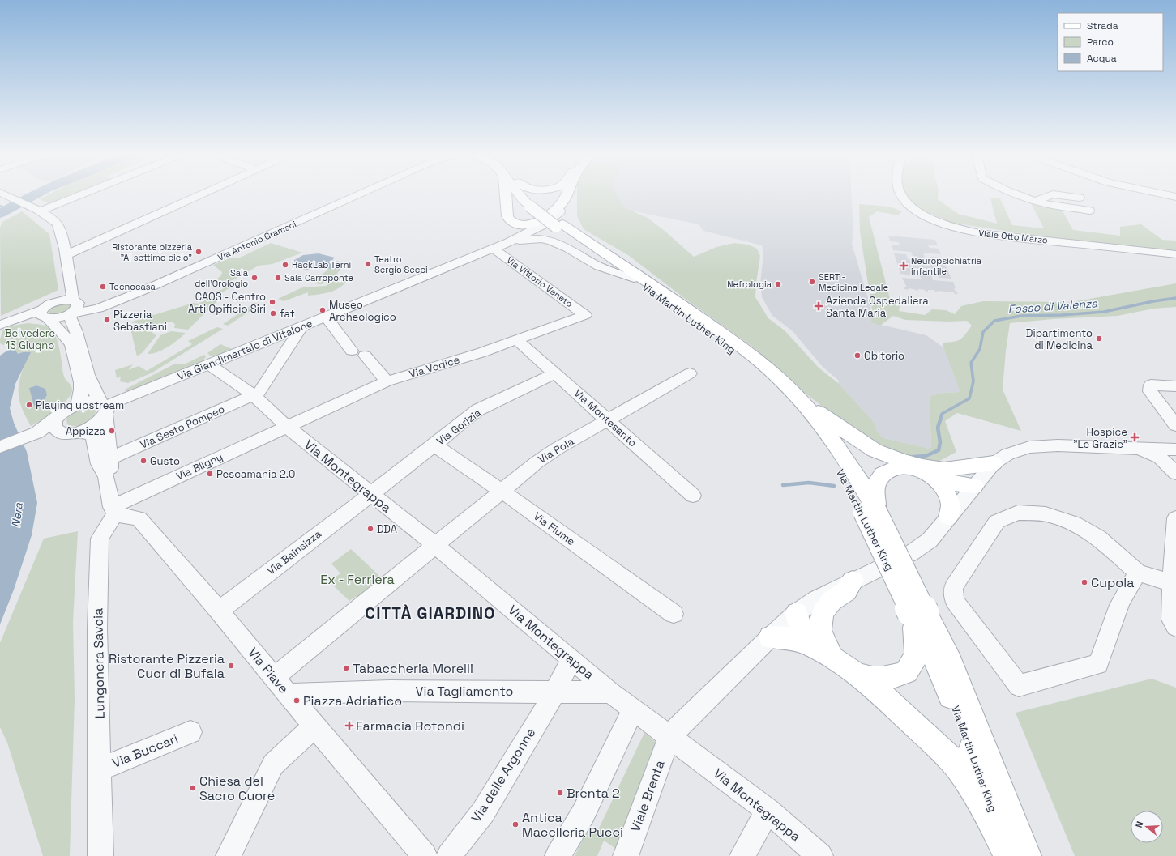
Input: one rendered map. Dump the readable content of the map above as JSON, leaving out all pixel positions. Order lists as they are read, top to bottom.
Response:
{
  "streets": {
    "main road": ["Via Martin Luther King"],
    "street": [
      "Viale Otto Marzo",
      "Via Antonio Gramsci",
      "Via Vittorio Veneto",
      "Via Giandimartalo di Vitalone",
      "Via Vodice",
      "Via Montesanto",
      "Via Sesto Pompeo",
      "Via Gorizia",
      "Via Pola",
      "Via Bligny",
      "Via Montegrappa",
      "Via Fiume",
      "Via Bainsizza",
      "Lungonera Savoia",
      "Via Piave",
      "Via Tagliamento",
      "Via Buccari",
      "Via delle Argonne",
      "Viale Brenta"
    ]
  },
  "crossings": [
    ["Via Vittorio Veneto", "Via Giandimartalo di Vitalone"],
    ["Via Vittorio Veneto", "Via Vodice"],
    ["Via Martin Luther King", "Via Giandimartalo di Vitalone"],
    ["Via Giandimartalo di Vitalone", "Via Montegrappa"],
    ["Via Vodice", "Via Montesanto"],
    ["Via Vodice", "Via Bligny"],
    ["Via Vodice", "Via Montegrappa"],
    ["Via Montesanto", "Via Gorizia"],
    ["Via Montesanto", "Via Pola"],
    ["Via Sesto Pompeo", "Via Montegrappa"],
    ["Via Gorizia", "Via Montegrappa"],
    ["Via Gorizia", "Via Fiume"],
    ["Via Gorizia", "Via Bainsizza"],
    ["Via Pola", "Via Montegrappa"],
    ["Via Pola", "Via Fiume"],
    ["Via Pola", "Via Piave"],
    ["Via Bligny", "Via Montegrappa"],
    ["Via Bligny", "Lungonera Savoia"],
    ["Via Bligny", "Via Piave"],
    ["Via Montegrappa", "Via Bainsizza"],
    ["Via Montegrappa", "Via Tagliamento"],
    ["Via Montegrappa", "Viale Brenta"],
    ["Via Bainsizza", "Via Piave"],
    ["Lungonera Savoia", "Via Piave"],
    ["Lungonera Savoia", "Via Buccari"],
    ["Via Piave", "Via Tagliamento"],
    ["Via Tagliamento", "Via delle Argonne"]
  ],
  "districts": ["CITTÀ GIARDINO"],
  "water": ["Fosso di Valenza", "Nera"],
  "parks": ["Belvedere 13 Giugno", "Ex - Ferriera"],
  "places": {
    "other": [
      "Ristorante pizzeria \"Al settimo cielo\"",
      "Teatro Sergio Secci",
      "HackLab Terni",
      "Sala dell'Orologio",
      "Sala Carroponte",
      "SERT - Medicina Legale",
      "Nefrologia",
      "Tecnocasa",
      "CAOS - Centro Arti Opificio Siri",
      "Museo Archeologico",
      "fat",
      "Pizzeria Sebastiani",
      "Dipartimento di Medicina",
      "Obitorio",
      "Playing upstream",
      "Appizza",
      "Gusto",
      "Pescamania 2.0",
      "DDA",
      "Cupola",
      "Ristorante Pizzeria Cuor di Bufala",
      "Tabaccheria Morelli",
      "Piazza Adriatico",
      "Chiesa del Sacro Cuore",
      "Brenta 2",
      "Antica Macelleria Pucci"
    ],
    "health": [
      "Neuropsichiatria infantile",
      "Azienda Ospedaliera Santa Maria",
      "Hospice \"Le Grazie\"",
      "Farmacia Rotondi"
    ]
  },
  "legend": ["Strada", "Parco", "Acqua"],
  "north": "left"
}
